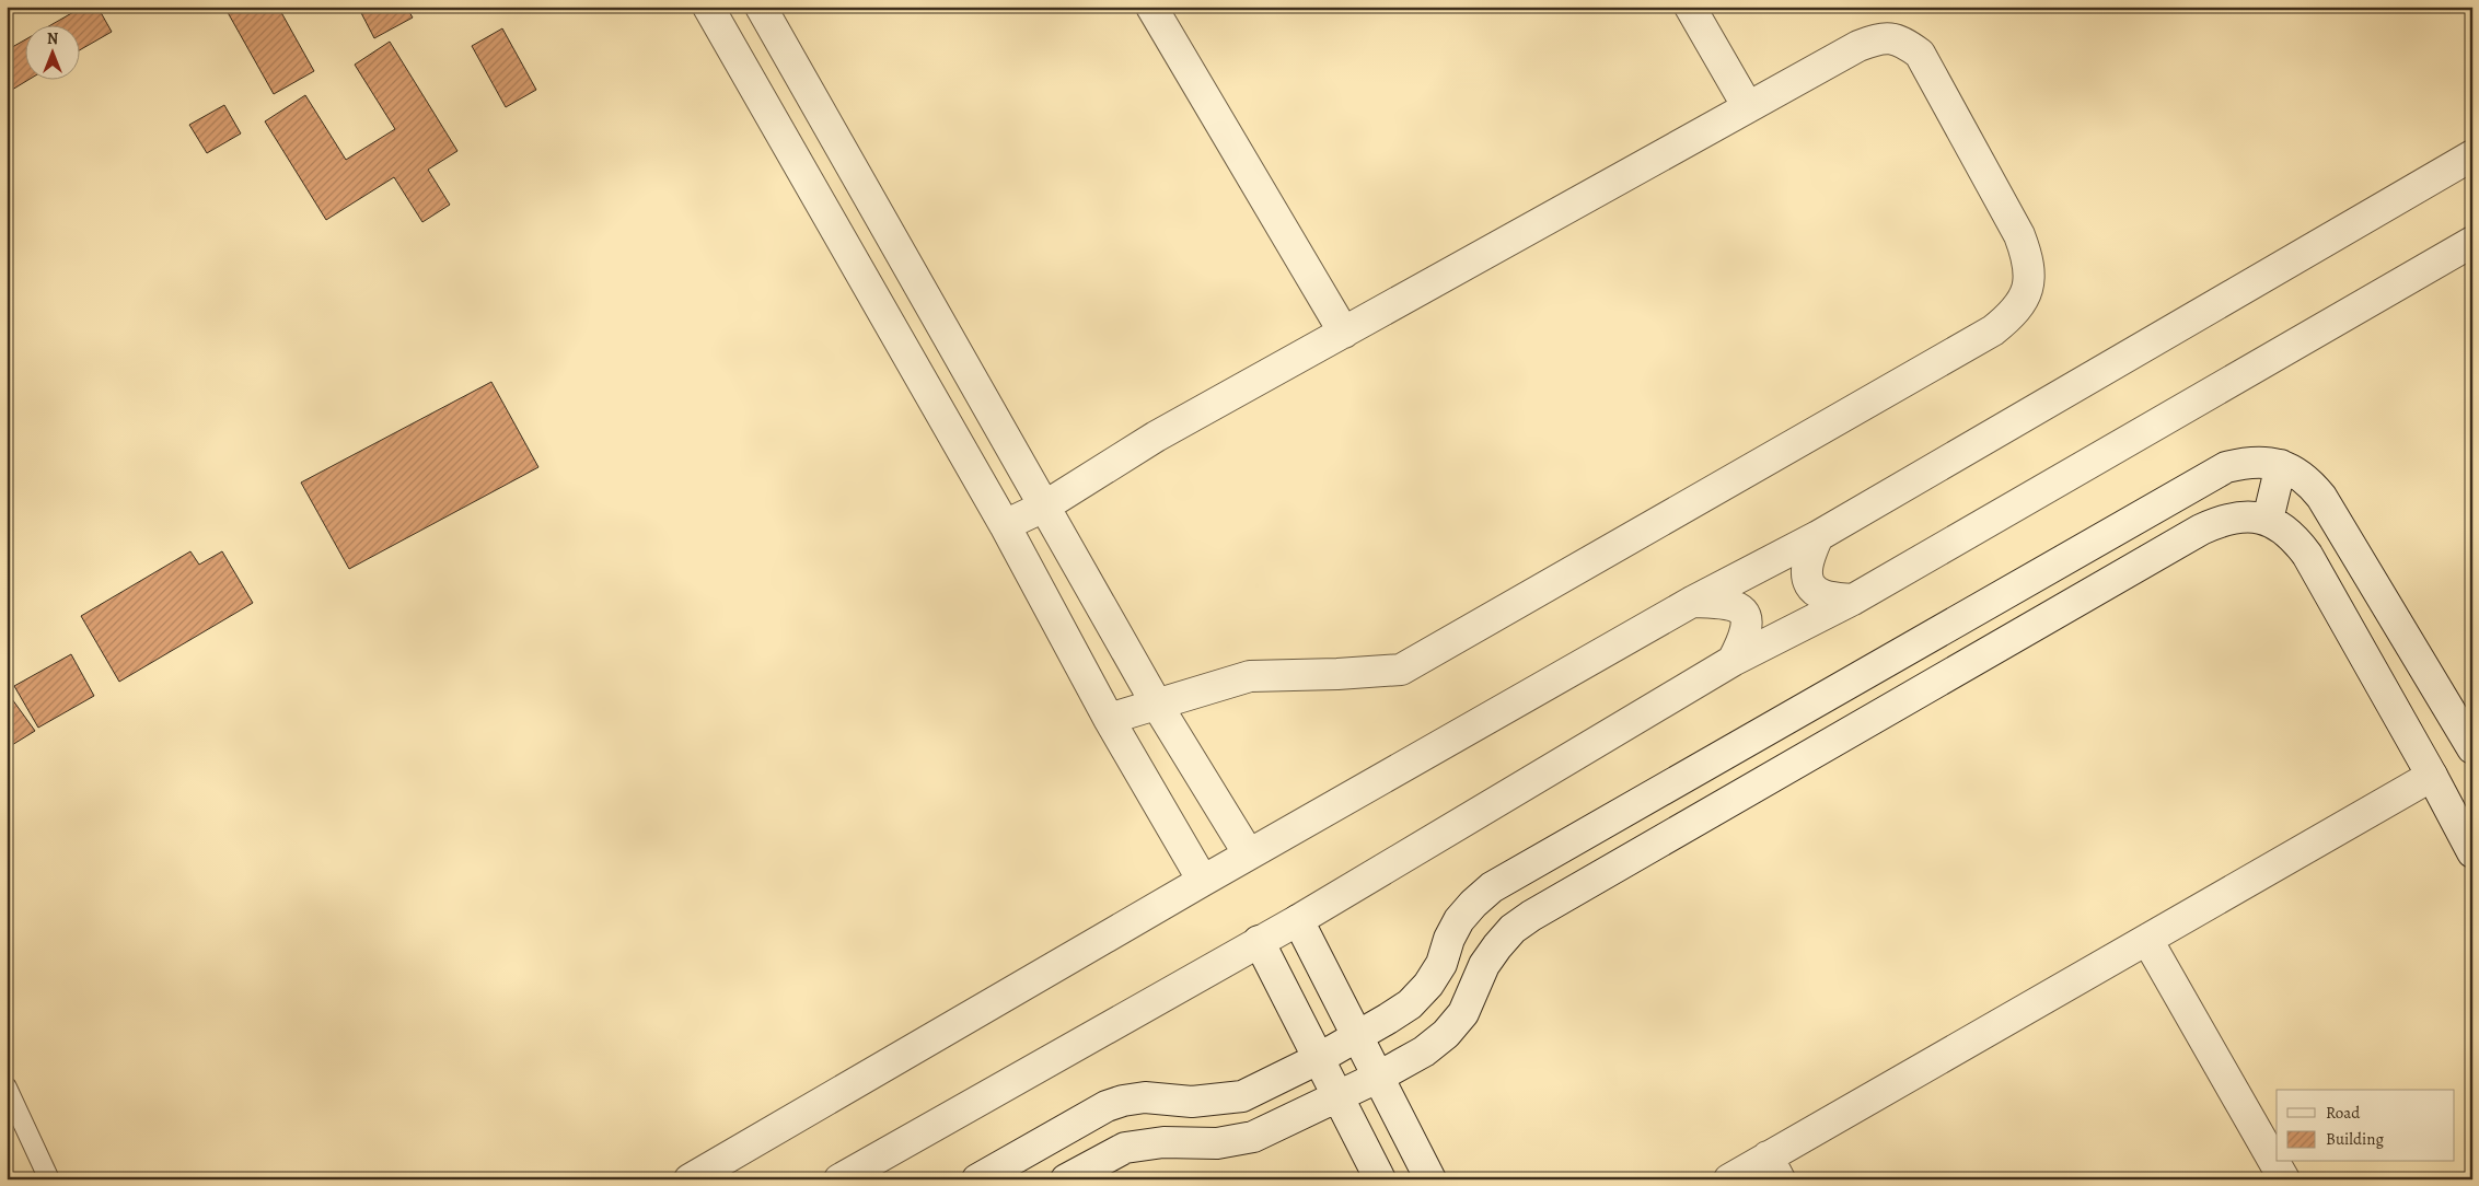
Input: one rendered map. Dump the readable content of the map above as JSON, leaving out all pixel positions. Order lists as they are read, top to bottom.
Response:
{
  "legend": ["Road", "Building"],
  "north": "top"
}
